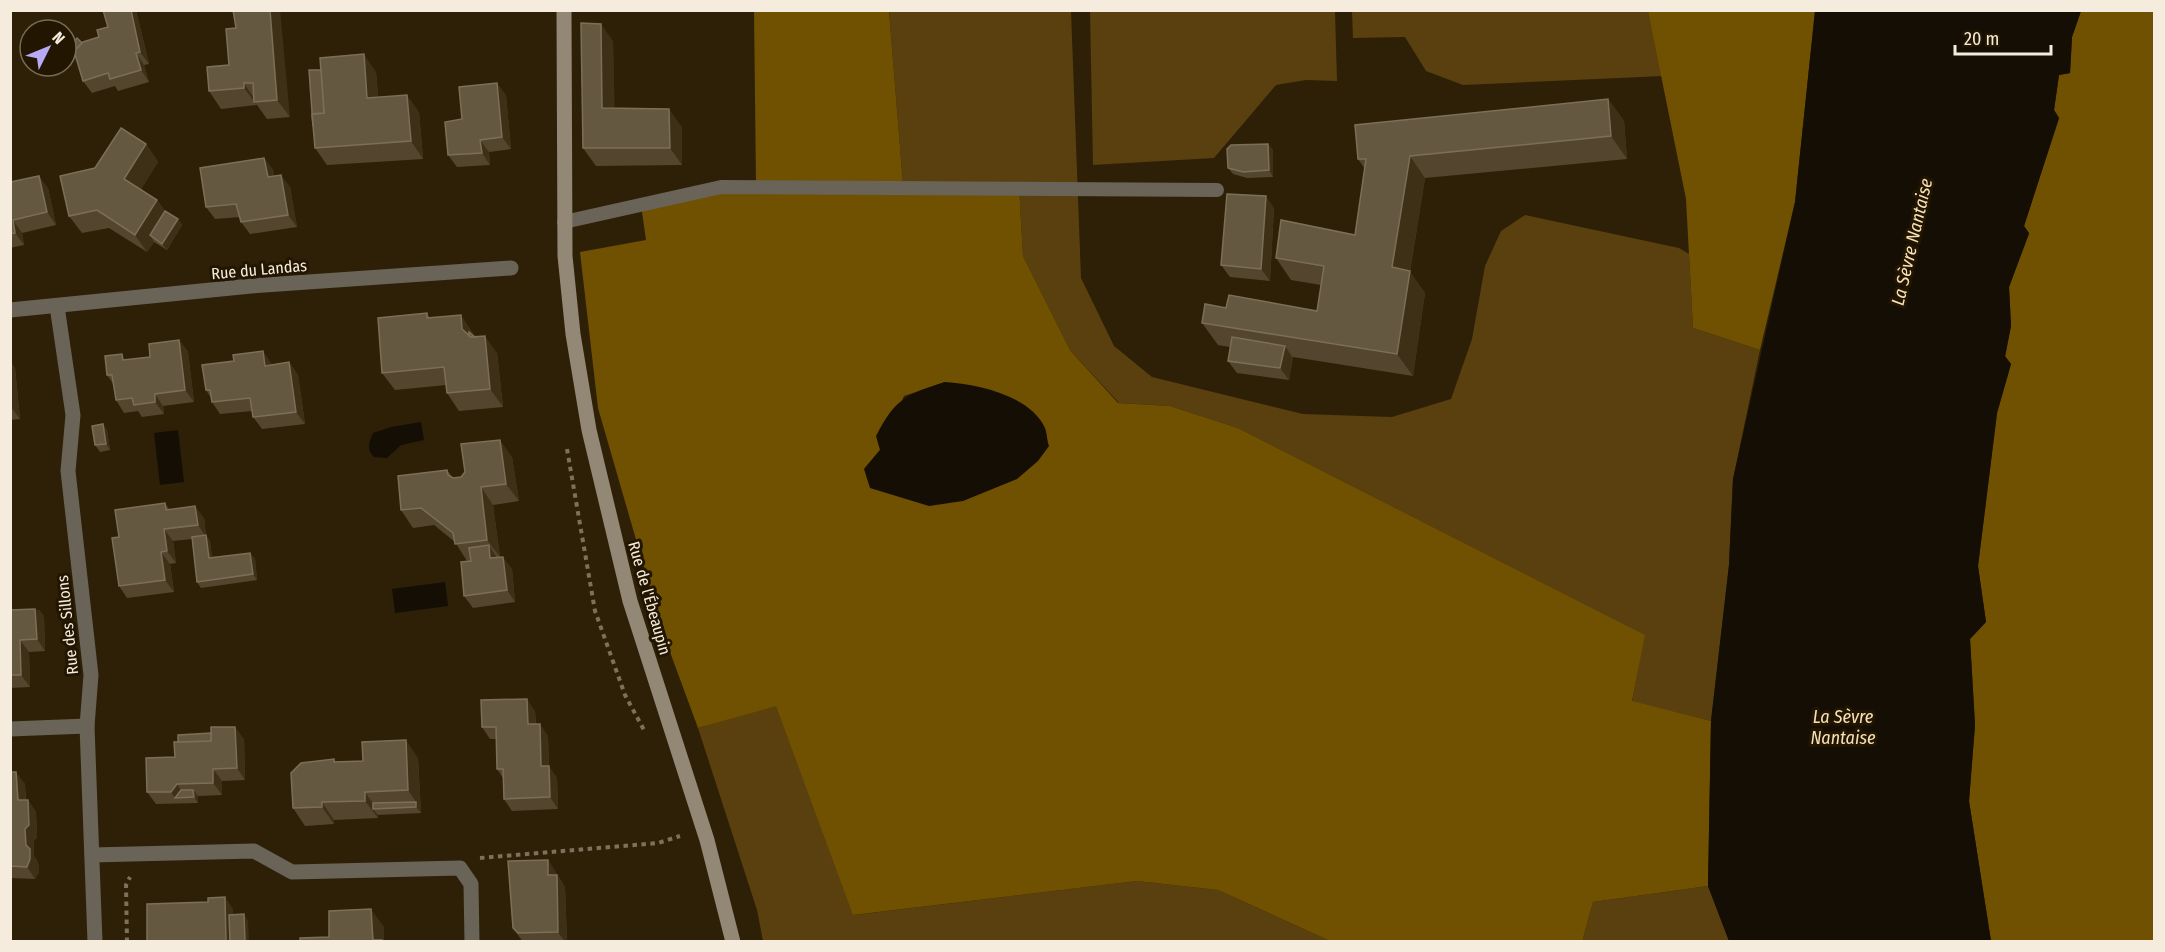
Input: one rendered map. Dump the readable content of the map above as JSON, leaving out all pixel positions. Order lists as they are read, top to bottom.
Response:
{
  "streets": {
    "street": ["Rue du Landas", "Rue de l'Ébeaupin", "Rue des Sillons"]
  },
  "crossings": [
    ["Rue du Landas", "Rue des Sillons"]
  ],
  "water": ["La Sèvre Nantaise"],
  "scale_bar": "20 m",
  "north": "top right"
}
